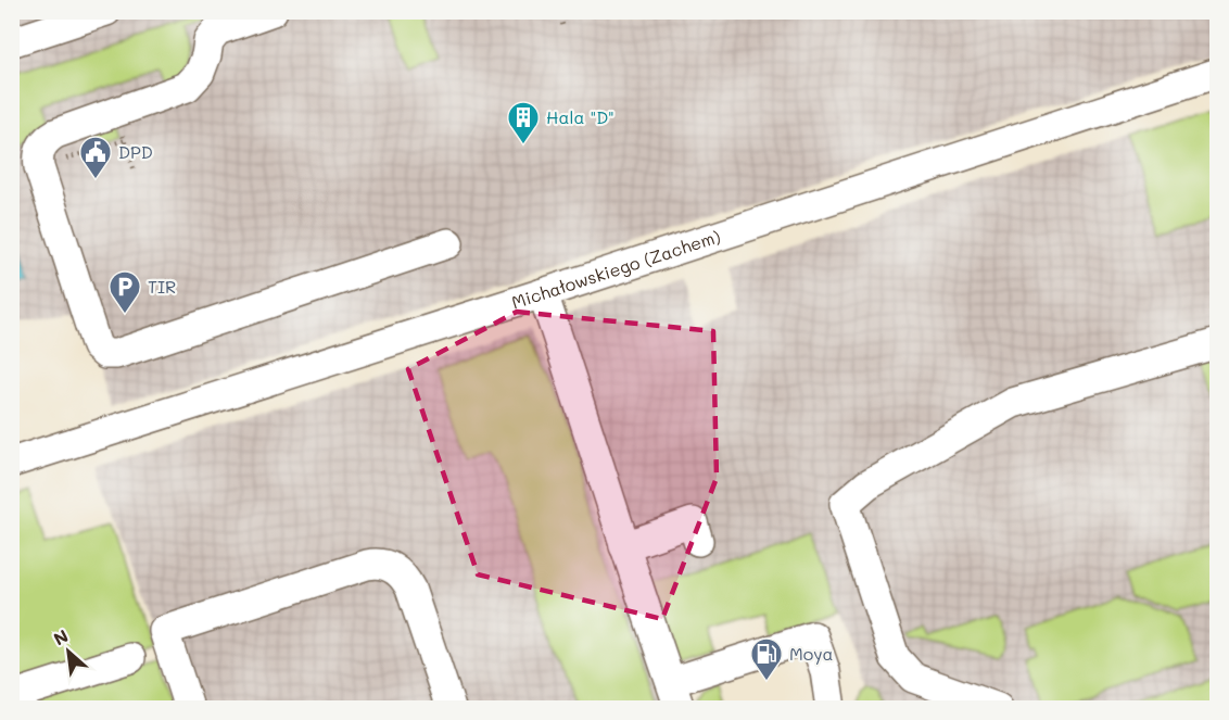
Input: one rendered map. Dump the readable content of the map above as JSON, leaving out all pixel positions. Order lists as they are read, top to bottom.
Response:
{
  "streets": {
    "lane": ["Michałowskiego (Zachem)"]
  },
  "places": {
    "building": ["Hala \"D\""],
    "public building": ["DPD"],
    "parking": ["TIR"],
    "fuel station": ["Moya"]
  },
  "north": "top left"
}
